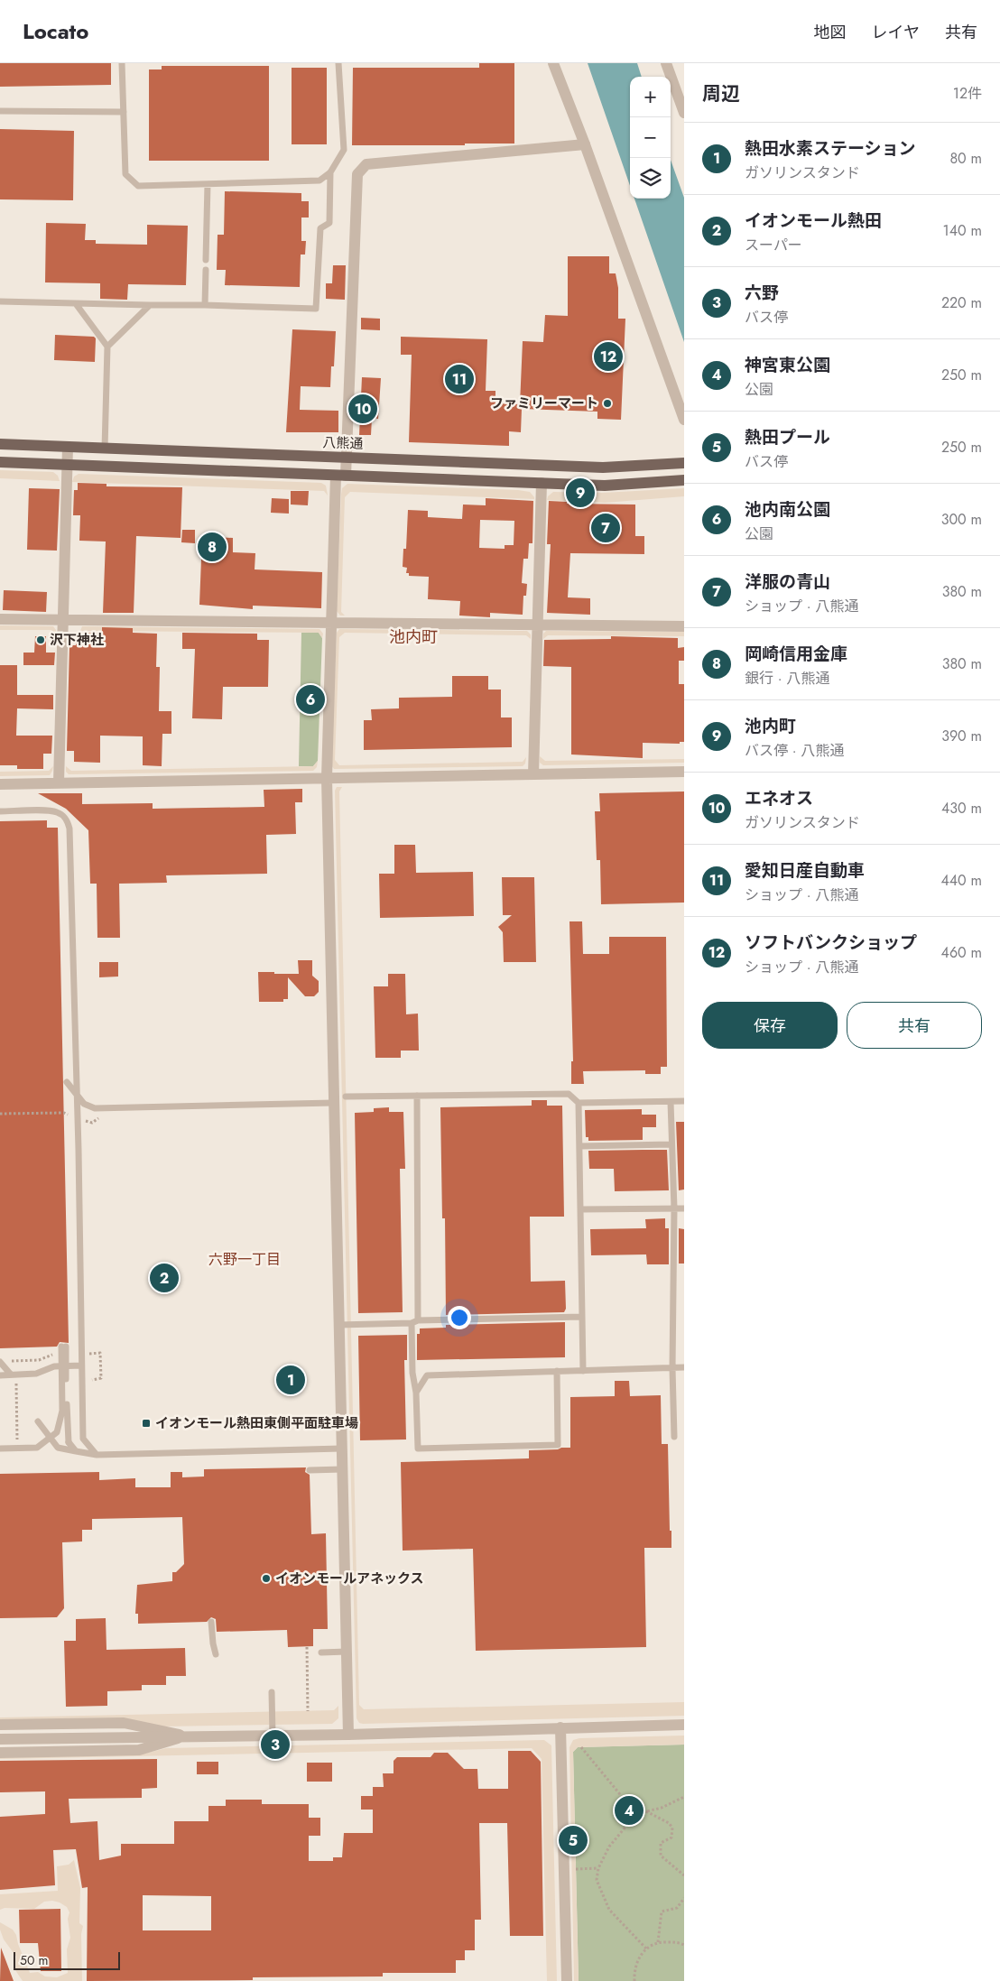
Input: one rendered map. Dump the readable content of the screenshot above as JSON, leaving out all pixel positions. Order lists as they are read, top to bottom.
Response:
{
  "streets": {
    "main road": ["八熊通"]
  },
  "districts": ["池内町", "六野一丁目"],
  "places": {
    "other": ["ファミリーマート", "沢下神社", "イオンモールアネックス"],
    "transit": ["イオンモール熱田東側平面駐車場"]
  },
  "scale_bar": "50 m",
  "page": {
    "header": "Locato",
    "nav": ["地図", "レイヤ", "共有"],
    "heading": ["周辺", "12件"],
    "map_buttons": ["+", "−"],
    "list": [
      {
        "mark": "1",
        "name": "熱田水素ステーション",
        "note": "ガソリンスタンド",
        "value": "80 m"
      },
      {
        "mark": "2",
        "name": "イオンモール熱田",
        "note": "スーパー",
        "value": "140 m"
      },
      {
        "mark": "3",
        "name": "六野",
        "note": "バス停",
        "value": "220 m"
      },
      {
        "mark": "4",
        "name": "神宮東公園",
        "note": "公園",
        "value": "250 m"
      },
      {
        "mark": "5",
        "name": "熱田プール",
        "note": "バス停",
        "value": "250 m"
      },
      {
        "mark": "6",
        "name": "池内南公園",
        "note": "公園",
        "value": "300 m"
      },
      {
        "mark": "7",
        "name": "洋服の青山",
        "note": "ショップ · 八熊通",
        "value": "380 m"
      },
      {
        "mark": "8",
        "name": "岡崎信用金庫",
        "note": "銀行 · 八熊通",
        "value": "380 m"
      },
      {
        "mark": "9",
        "name": "池内町",
        "note": "バス停 · 八熊通",
        "value": "390 m"
      },
      {
        "mark": "10",
        "name": "エネオス",
        "note": "ガソリンスタンド",
        "value": "430 m"
      },
      {
        "mark": "11",
        "name": "愛知日産自動車",
        "note": "ショップ · 八熊通",
        "value": "440 m"
      },
      {
        "mark": "12",
        "name": "ソフトバンクショップ",
        "note": "ショップ · 八熊通",
        "value": "460 m"
      }
    ],
    "pins": [
      "12",
      "11",
      "10",
      "9",
      "7",
      "8",
      "6",
      "2",
      "1",
      "3",
      "4",
      "5"
    ],
    "buttons": ["保存", "共有"],
    "scale": "50 m"
  }
}
